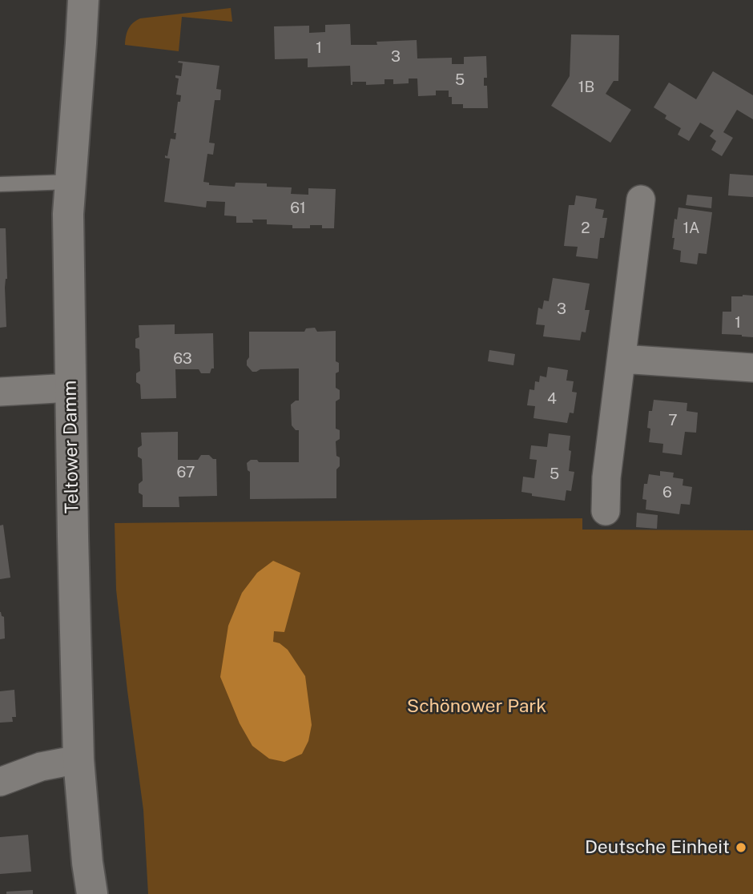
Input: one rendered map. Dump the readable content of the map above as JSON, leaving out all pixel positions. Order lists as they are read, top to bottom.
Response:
{
  "streets": {
    "main road": ["Teltower Damm"]
  },
  "parks": ["Schönower Park"],
  "places": ["Deutsche Einheit"],
  "house_numbers": [
    "1",
    "3",
    "5",
    "1B",
    "61",
    "2",
    "1A",
    "3",
    "1",
    "63",
    "4",
    "7",
    "67",
    "5",
    "6"
  ]
}
